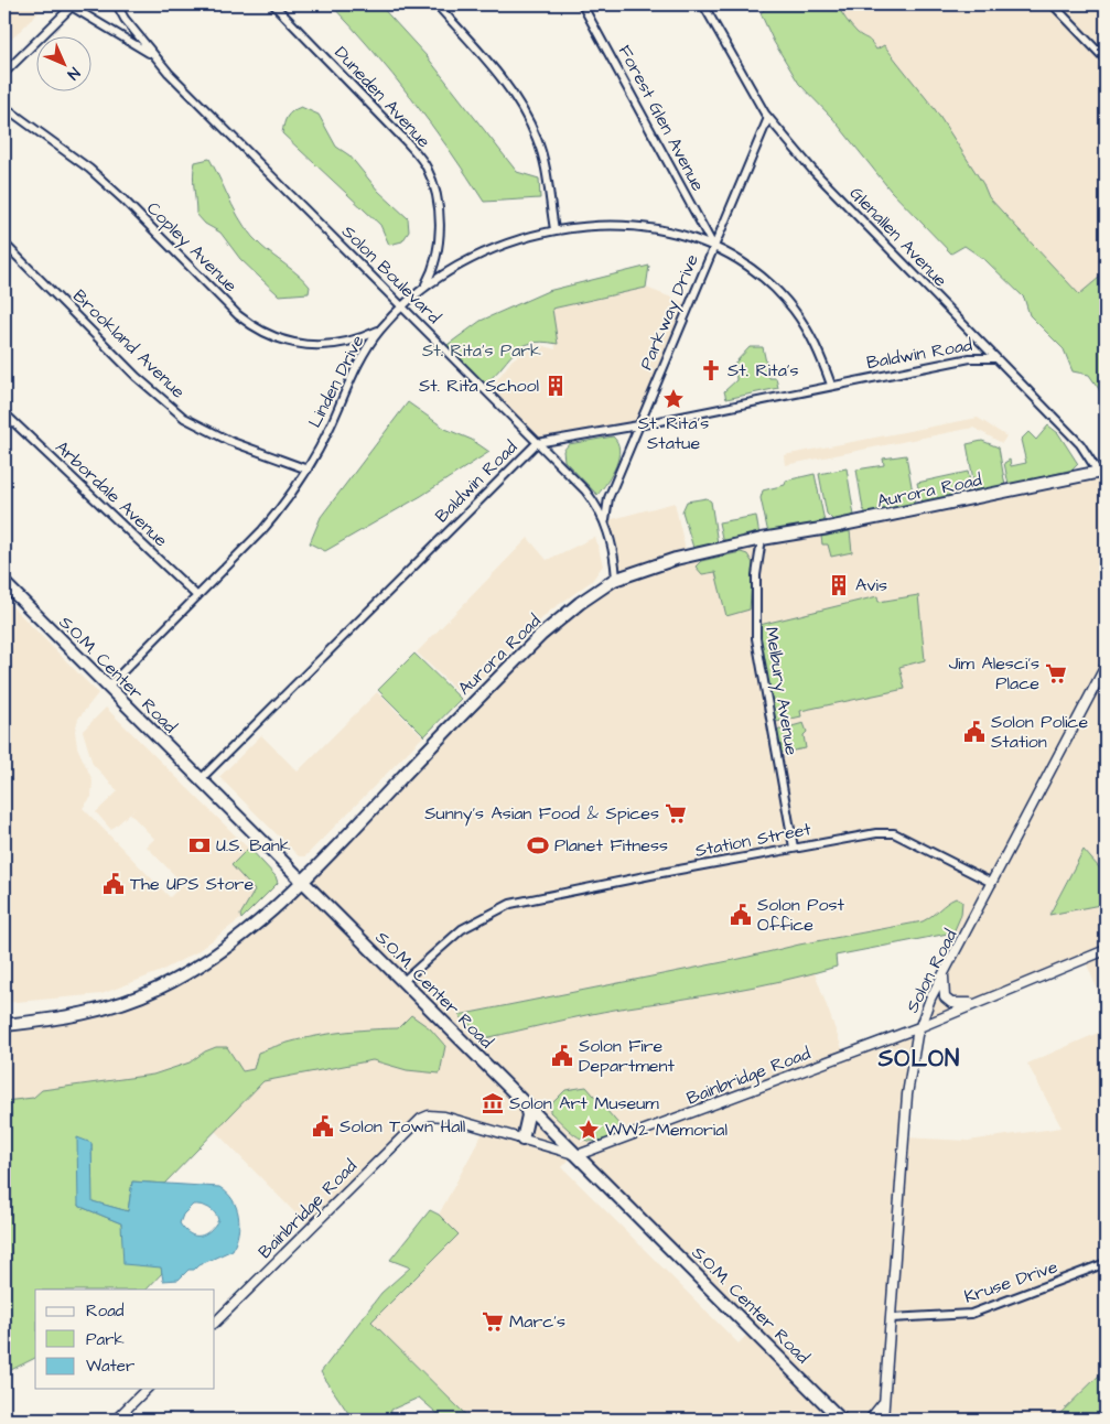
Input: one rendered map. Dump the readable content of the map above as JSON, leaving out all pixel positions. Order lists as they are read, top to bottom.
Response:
{
  "streets": {
    "main road": ["Aurora Road", "S.O.M. Center Road"],
    "street": [
      "Duneden Avenue",
      "Forest Glen Avenue",
      "Glenallen Avenue",
      "Copley Avenue",
      "Solon Boulevard",
      "Parkway Drive",
      "Brookland Avenue",
      "Baldwin Road",
      "Linden Drive",
      "Arbordale Avenue",
      "Melbury Avenue",
      "Station Street",
      "Solon Road",
      "Bainbridge Road",
      "Kruse Drive"
    ]
  },
  "crossings": [
    ["Duneden Avenue", "Linden Drive"],
    ["Forest Glen Avenue", "Parkway Drive"],
    ["Forest Glen Avenue", "Linden Drive"],
    ["Glenallen Avenue", "Parkway Drive"],
    ["Glenallen Avenue", "Baldwin Road"],
    ["Glenallen Avenue", "Aurora Road"],
    ["Copley Avenue", "Linden Drive"],
    ["Solon Boulevard", "Parkway Drive"],
    ["Solon Boulevard", "Baldwin Road"],
    ["Solon Boulevard", "Linden Drive"],
    ["Solon Boulevard", "Aurora Road"],
    ["Parkway Drive", "Baldwin Road"],
    ["Parkway Drive", "Linden Drive"],
    ["Brookland Avenue", "Linden Drive"],
    ["Baldwin Road", "Linden Drive"],
    ["Baldwin Road", "S.O.M. Center Road"],
    ["Linden Drive", "Arbordale Avenue"],
    ["Linden Drive", "S.O.M. Center Road"],
    ["Aurora Road", "S.O.M. Center Road"],
    ["Aurora Road", "Melbury Avenue"],
    ["S.O.M. Center Road", "Station Street"],
    ["S.O.M. Center Road", "Bainbridge Road"],
    ["Melbury Avenue", "Station Street"],
    ["Station Street", "Solon Road"],
    ["Solon Road", "Bainbridge Road"],
    ["Solon Road", "Kruse Drive"]
  ],
  "districts": ["SOLON"],
  "parks": ["St. Rita's Park"],
  "places": {
    "church": ["St. Rita's"],
    "building": ["St. Rita School", "Avis"],
    "place": ["St. Rita's Statue", "WW2 Memorial"],
    "supermarket": ["Jim Alesci's Place", "Sunny's Asian Food & Spices", "Marc's"],
    "public building": [
      "Solon Police Station",
      "The UPS Store",
      "Solon Post Office",
      "Solon Fire Department",
      "Solon Town Hall"
    ],
    "bank": ["U.S. Bank"],
    "sports": ["Planet Fitness"],
    "museum": ["Solon Art Museum"]
  },
  "legend": ["Road", "Park", "Water"],
  "north": "bottom right"
}
